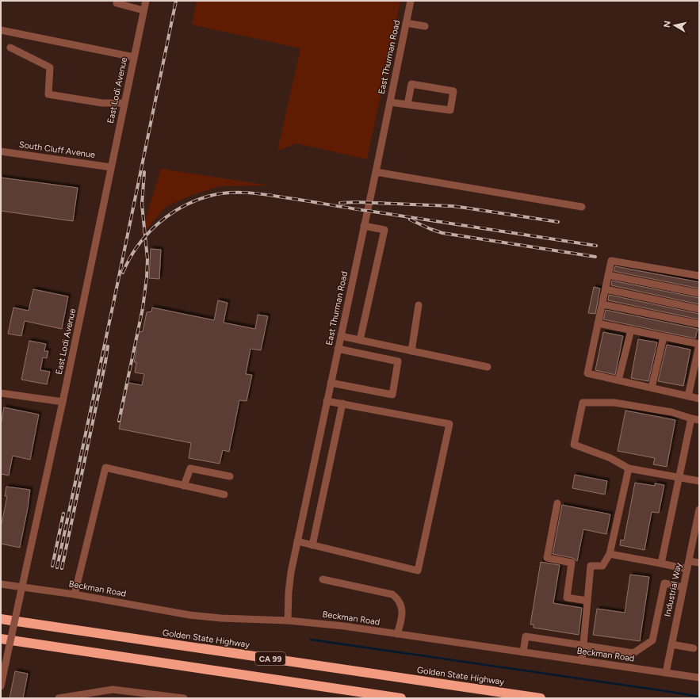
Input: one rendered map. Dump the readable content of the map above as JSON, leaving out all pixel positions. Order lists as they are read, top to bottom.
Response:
{
  "streets": {
    "highway": ["Golden State Highway", "CA 99"],
    "street": [
      "East Thurman Road",
      "East Lodi Avenue",
      "South Cluff Avenue",
      "Beckman Road",
      "Industrial Way"
    ]
  },
  "crossings": [
    ["East Thurman Road", "Beckman Road"],
    ["East Lodi Avenue", "South Cluff Avenue"],
    ["East Lodi Avenue", "Beckman Road"],
    ["Beckman Road", "Industrial Way"]
  ],
  "north": "left"
}
